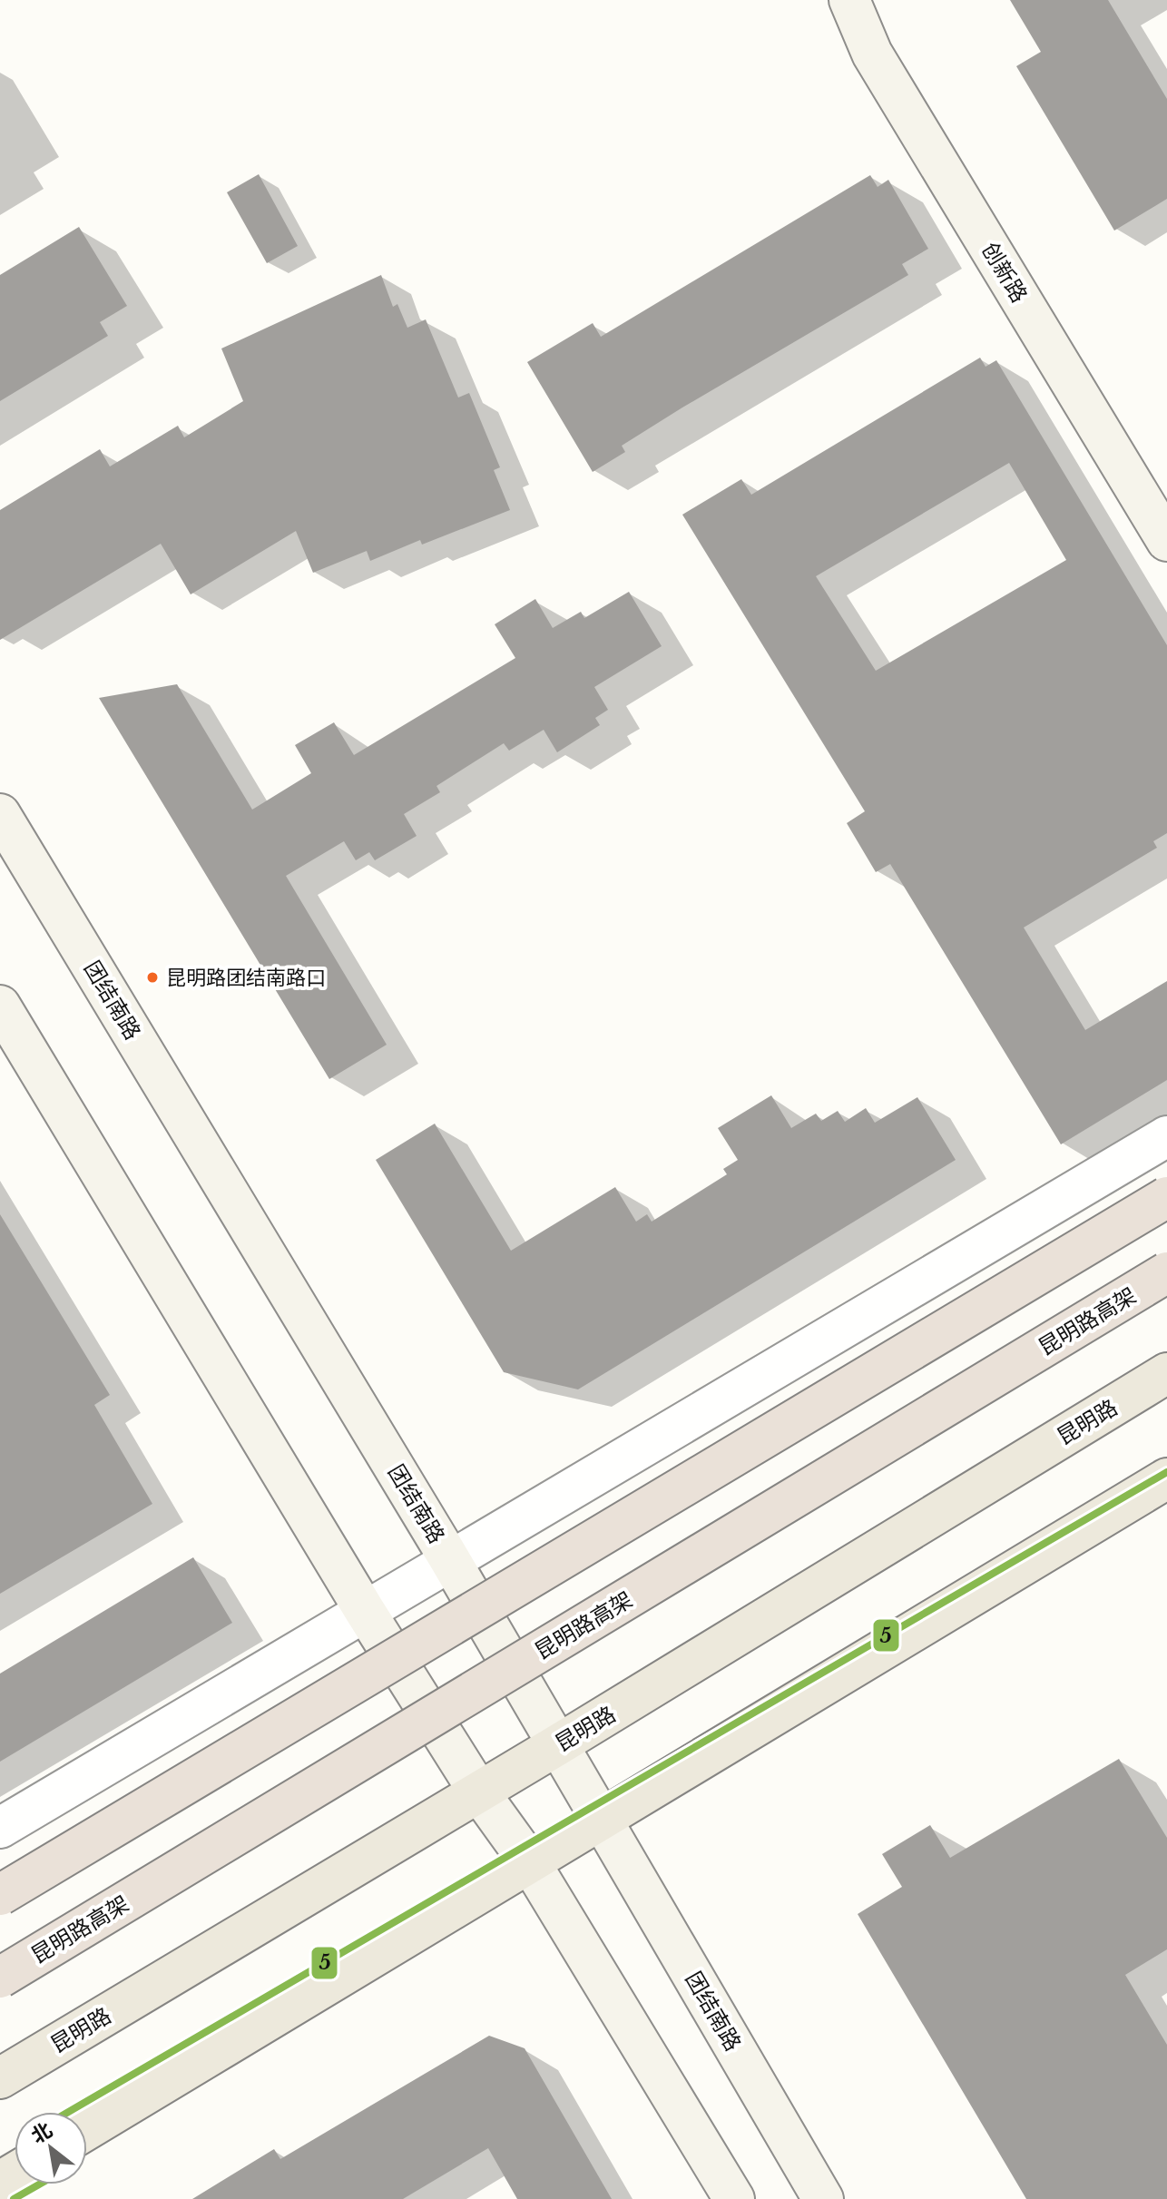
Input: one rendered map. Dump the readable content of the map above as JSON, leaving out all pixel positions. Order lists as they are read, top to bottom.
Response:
{
  "streets": {
    "highway": ["昆明路高架"],
    "main road": ["创新路", "团结南路", "昆明路"]
  },
  "crossings": [
    ["团结南路", "昆明路"]
  ],
  "places": ["昆明路团结南路口"],
  "lines": ["transit line 5"],
  "north": "top left"
}
